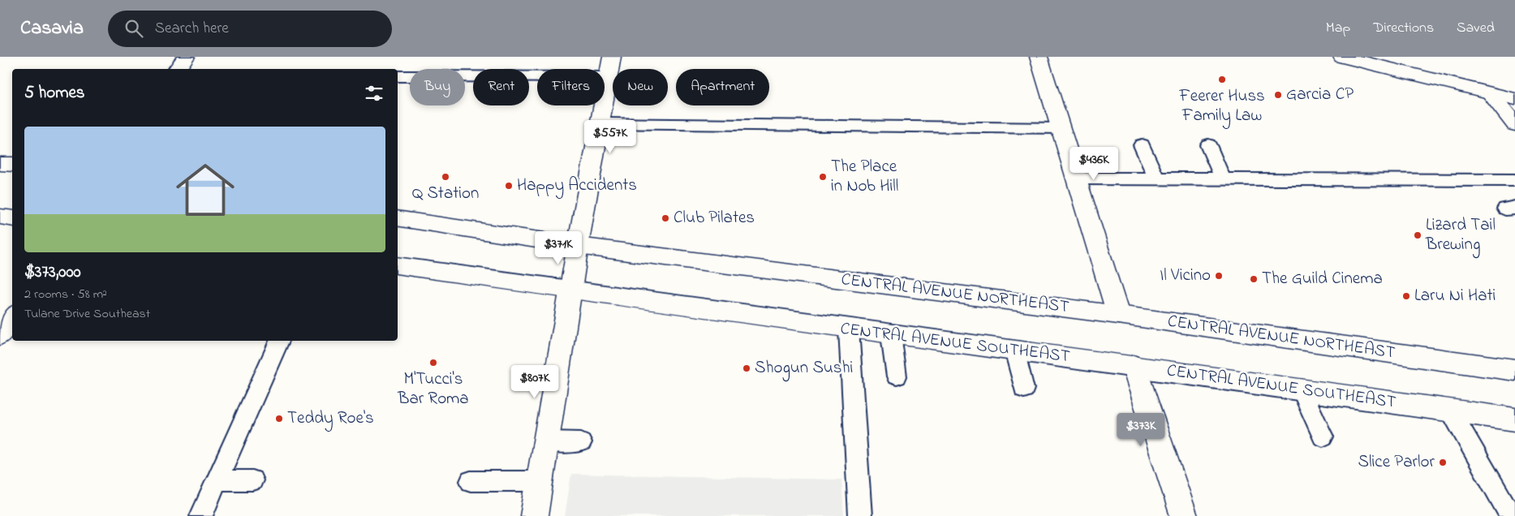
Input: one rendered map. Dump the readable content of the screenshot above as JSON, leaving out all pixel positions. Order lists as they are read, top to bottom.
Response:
{
  "streets": {
    "main road": ["CENTRAL AVENUE NORTHEAST", "CENTRAL AVENUE SOUTHEAST"]
  },
  "places": [
    "Feerer Huss Family Law",
    "Garcia CP",
    "Q Station",
    "The Place in Nob Hill",
    "Happy Accidents",
    "Club Pilates",
    "Lizard Tail Brewing",
    "Il Vicino",
    "The Guild Cinema",
    "Laru Ni Hati",
    "M'Tucci's Bar Roma",
    "Shogun Sushi",
    "Teddy Roe's",
    "Slice Parlor"
  ],
  "page": {
    "header": "Casavia",
    "search": "Search here",
    "nav": ["Map", "Directions", "Saved"],
    "chip": [
      "Buy",
      "Rent",
      "Filters",
      "New",
      "Apartment"
    ],
    "heading": "5 homes",
    "list": [
      {
        "name": "$373,000",
        "note": "2 rooms · 58 m² · Tulane Drive Southeast"
      }
    ],
    "price": [
      "$557K",
      "$436K",
      "$371K",
      "$807K",
      "$373K"
    ]
  }
}
